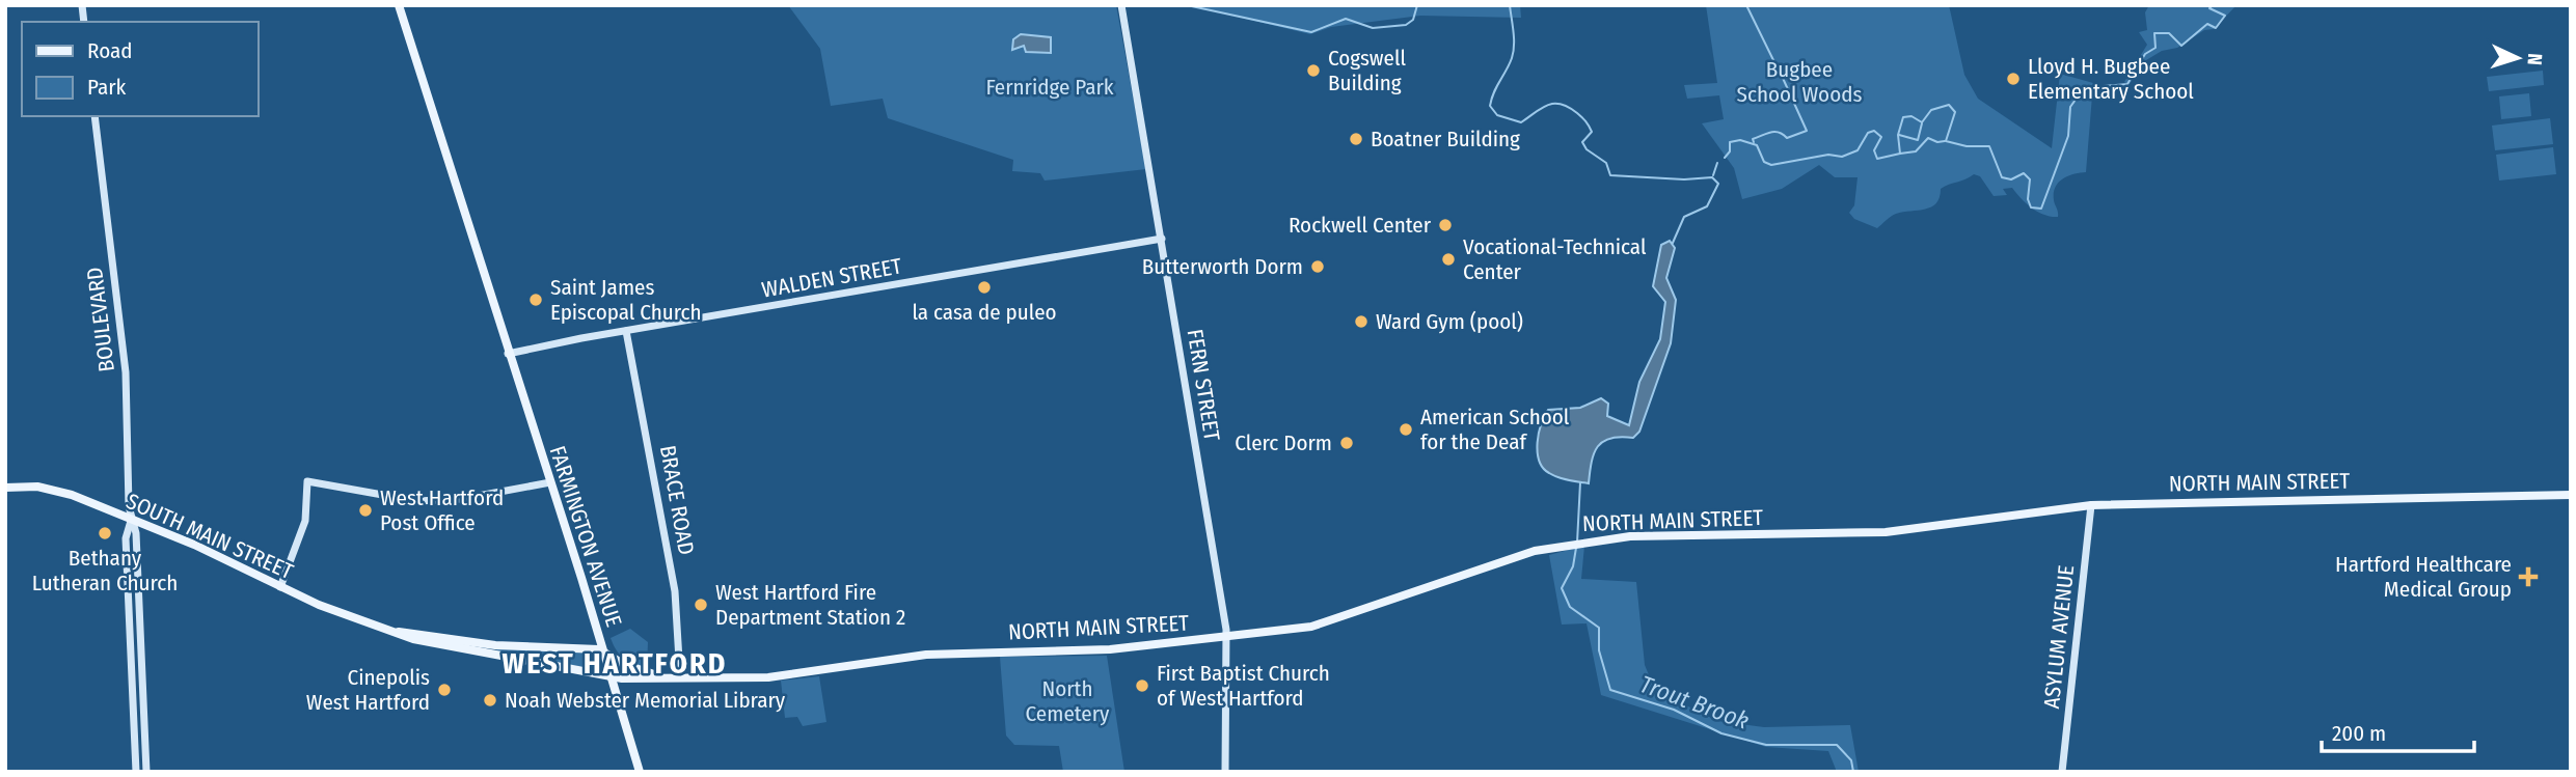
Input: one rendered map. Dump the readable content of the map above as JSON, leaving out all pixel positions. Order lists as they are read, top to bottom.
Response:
{
  "streets": {
    "main road": ["NORTH MAIN STREET", "SOUTH MAIN STREET", "FARMINGTON AVENUE"],
    "street": [
      "WALDEN STREET",
      "BOULEVARD",
      "FERN STREET",
      "BRACE ROAD",
      "ASYLUM AVENUE"
    ]
  },
  "crossings": [
    ["WALDEN STREET", "FERN STREET"],
    ["WALDEN STREET", "BRACE ROAD"],
    ["WALDEN STREET", "FARMINGTON AVENUE"],
    ["BOULEVARD", "SOUTH MAIN STREET"],
    ["FERN STREET", "NORTH MAIN STREET"],
    ["NORTH MAIN STREET", "BRACE ROAD"],
    ["NORTH MAIN STREET", "SOUTH MAIN STREET"],
    ["NORTH MAIN STREET", "FARMINGTON AVENUE"],
    ["NORTH MAIN STREET", "ASYLUM AVENUE"],
    ["SOUTH MAIN STREET", "FARMINGTON AVENUE"]
  ],
  "districts": ["WEST HARTFORD"],
  "water": ["Trout Brook"],
  "parks": ["Bugbee School Woods", "Fernridge Park", "North Cemetery"],
  "places": {
    "other": [
      "Cogswell Building",
      "Lloyd H. Bugbee Elementary School",
      "Boatner Building",
      "Rockwell Center",
      "Vocational-Technical Center",
      "Butterworth Dorm",
      "la casa de puleo",
      "Saint James Episcopal Church",
      "Ward Gym (pool)",
      "American School for the Deaf",
      "Clerc Dorm",
      "West Hartford Post Office",
      "Bethany Lutheran Church",
      "West Hartford Fire Department Station 2",
      "First Baptist Church of West Hartford",
      "Cinepolis West Hartford",
      "Noah Webster Memorial Library"
    ],
    "health": ["Hartford Healthcare Medical Group"]
  },
  "legend": ["Road", "Park"],
  "scale_bar": "200 m",
  "north": "right"
}
